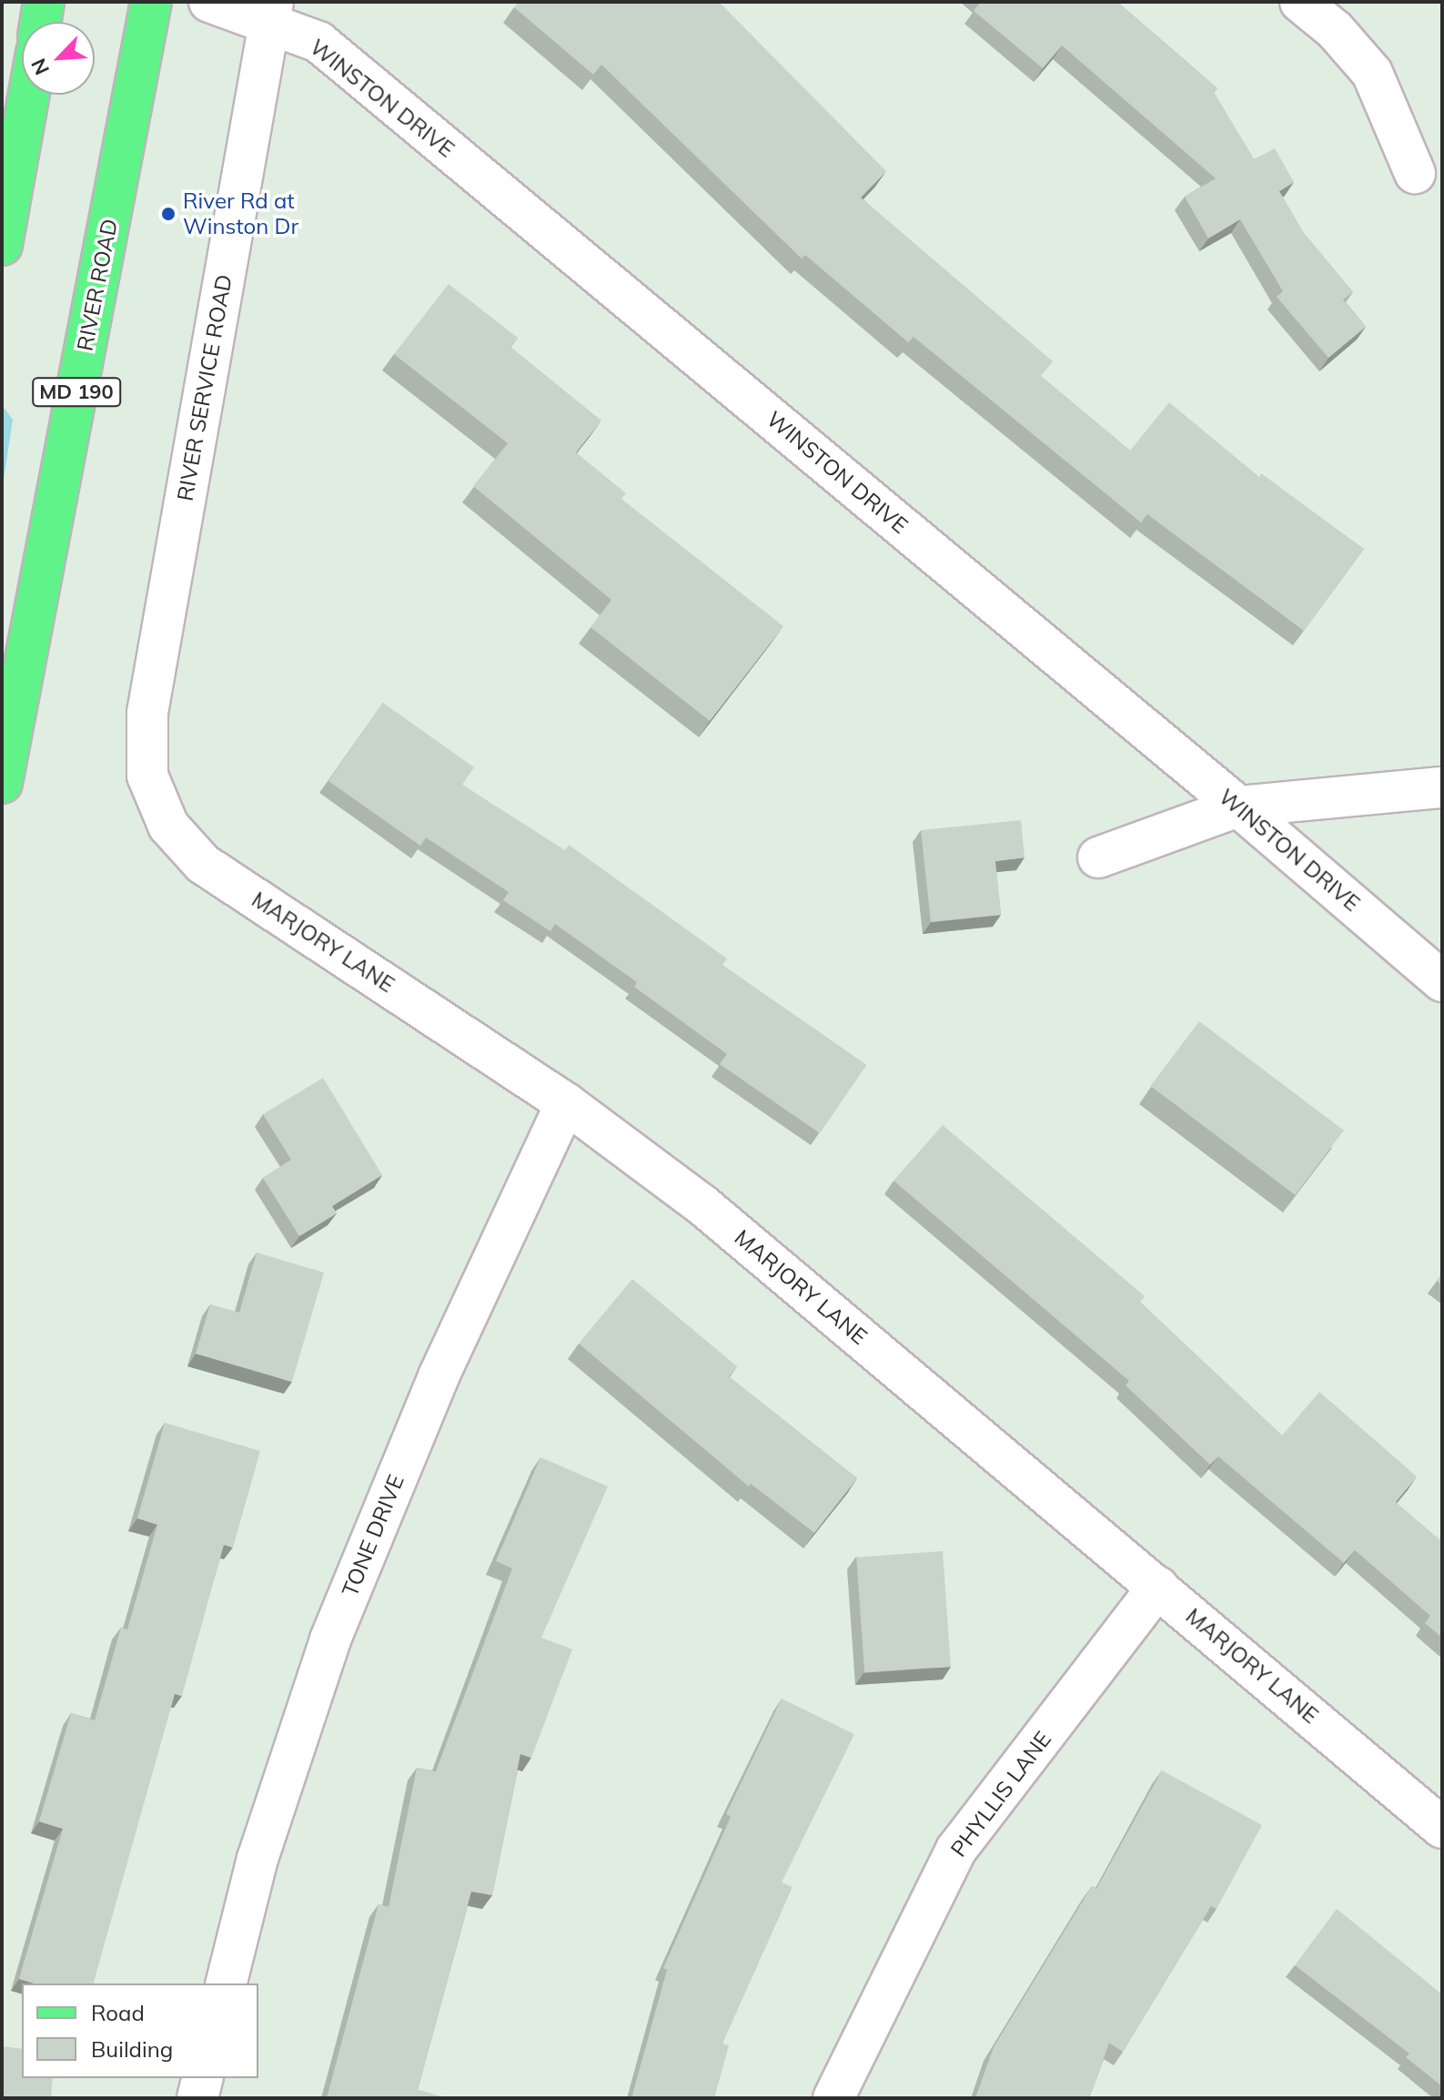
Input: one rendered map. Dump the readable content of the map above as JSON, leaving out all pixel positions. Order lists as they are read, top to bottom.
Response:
{
  "streets": {
    "main road": ["RIVER ROAD", "MD 190"],
    "street": [
      "WINSTON DRIVE",
      "RIVER SERVICE ROAD",
      "MARJORY LANE",
      "TONE DRIVE",
      "PHYLLIS LANE"
    ]
  },
  "crossings": [
    ["WINSTON DRIVE", "RIVER SERVICE ROAD"],
    ["RIVER SERVICE ROAD", "MARJORY LANE"],
    ["MARJORY LANE", "TONE DRIVE"],
    ["MARJORY LANE", "PHYLLIS LANE"]
  ],
  "places": ["River Rd at Winston Dr"],
  "legend": ["Road", "Building"],
  "north": "bottom left"
}
